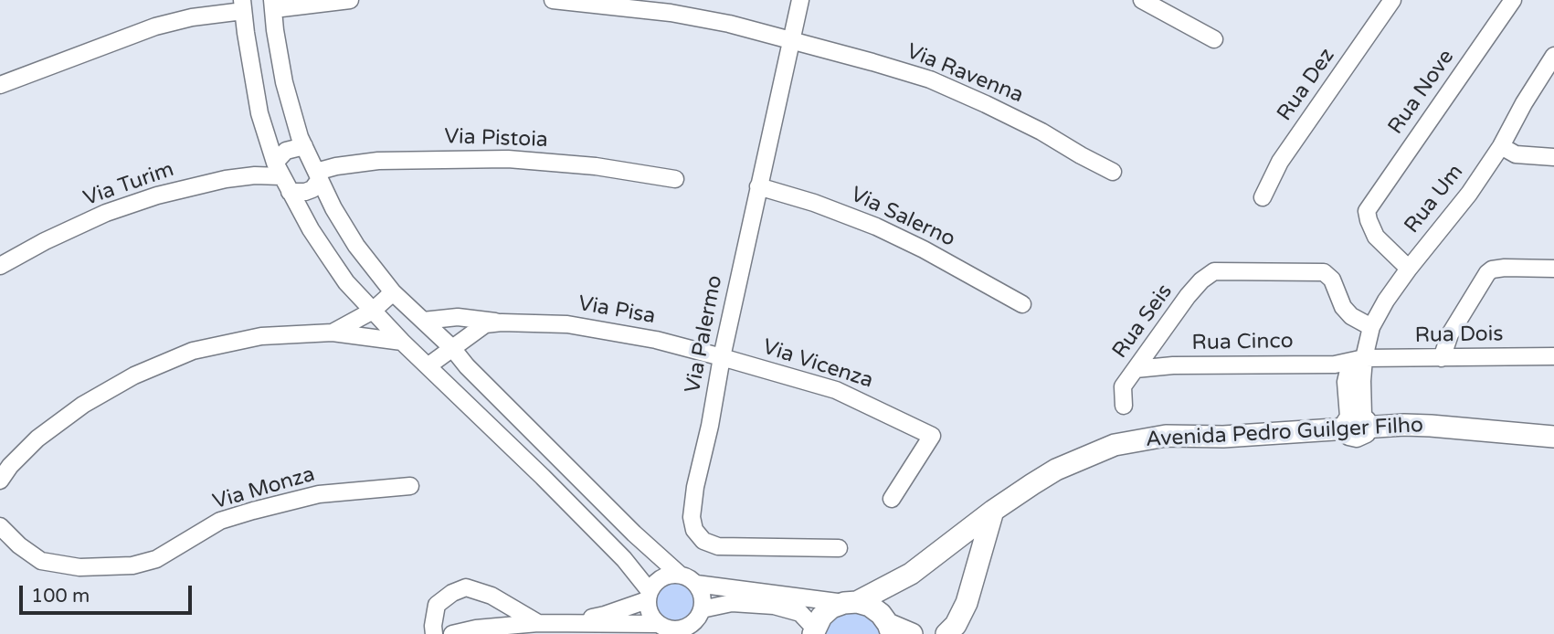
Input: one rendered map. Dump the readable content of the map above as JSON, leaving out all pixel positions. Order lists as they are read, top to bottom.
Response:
{
  "streets": {
    "main road": ["Avenida Pedro Guilger Filho"],
    "street": [
      "Via Ravenna",
      "Rua Dez",
      "Rua Nove",
      "Via Pistoia",
      "Via Turim",
      "Rua Um",
      "Via Salerno",
      "Via Pisa",
      "Rua Seis",
      "Via Palermo",
      "Rua Dois",
      "Rua Cinco",
      "Via Vicenza",
      "Via Monza"
    ]
  },
  "crossings": [
    ["Via Ravenna", "Via Palermo"],
    ["Rua Nove", "Rua Um"],
    ["Via Pistoia", "Via Turim"],
    ["Rua Um", "Rua Seis"],
    ["Rua Um", "Rua Dois"],
    ["Rua Um", "Rua Cinco"],
    ["Rua Um", "Avenida Pedro Guilger Filho"],
    ["Via Salerno", "Via Palermo"],
    ["Via Pisa", "Via Palermo"],
    ["Via Pisa", "Via Vicenza"],
    ["Rua Seis", "Rua Cinco"],
    ["Via Palermo", "Via Vicenza"],
    ["Rua Dois", "Rua Cinco"]
  ],
  "scale_bar": "100 m"
}
